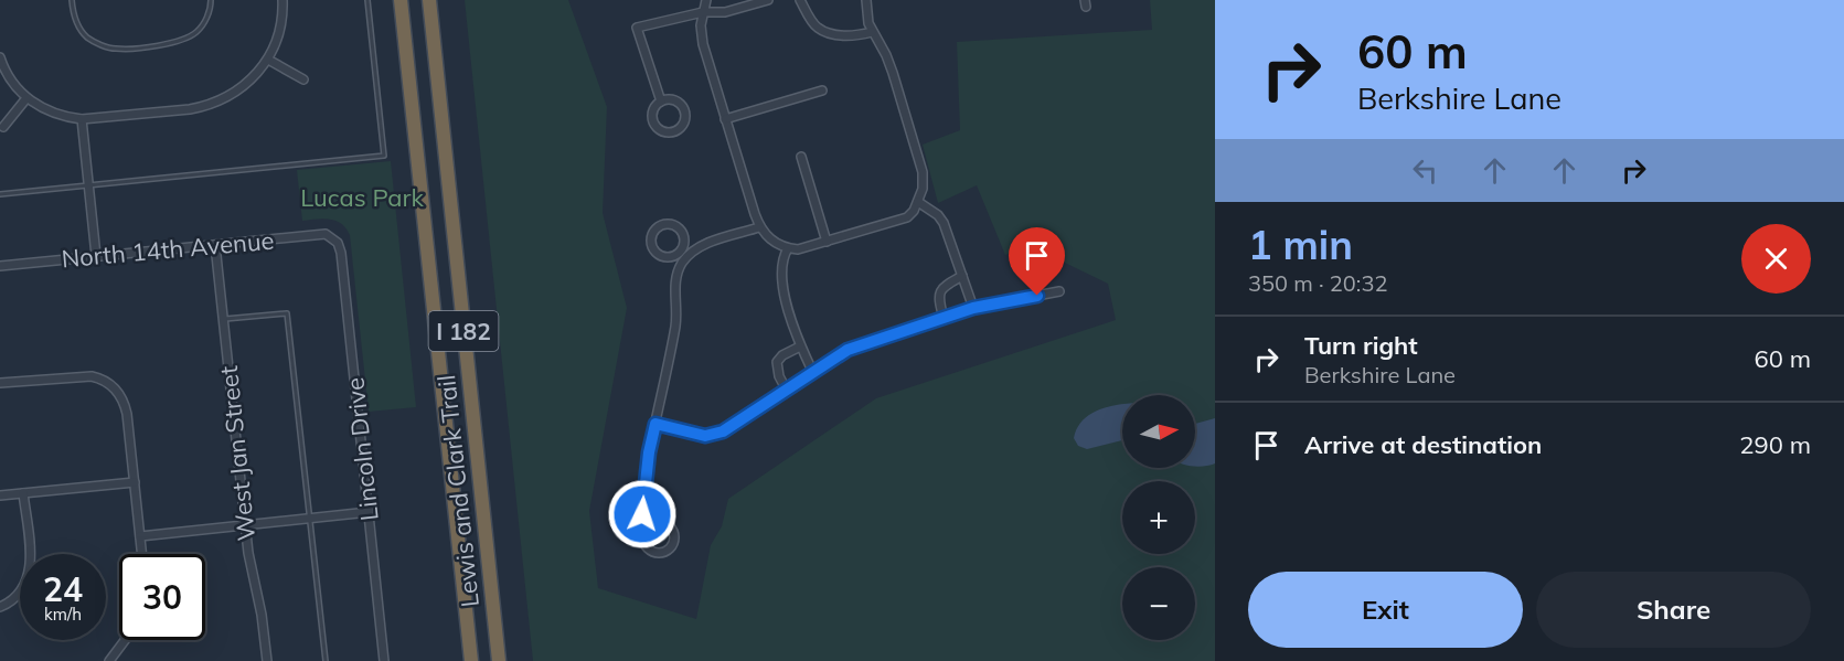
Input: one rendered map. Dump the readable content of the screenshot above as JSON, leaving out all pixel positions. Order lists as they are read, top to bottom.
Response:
{
  "streets": {
    "highway": ["I 182", "Lewis and Clark Trail"],
    "street": ["North 14th Avenue", "Lincoln Drive", "West Jan Street"]
  },
  "crossings": [
    ["North 14th Avenue", "Lincoln Drive"],
    ["North 14th Avenue", "West Jan Street"]
  ],
  "parks": ["Lucas Park"],
  "north": "right",
  "page": {
    "turn": ["60 m", "Berkshire Lane"],
    "heading": ["1 min", "350 m · 20:32"],
    "list": [
      {
        "name": "Turn right",
        "note": "Berkshire Lane",
        "value": "60 m"
      },
      {
        "name": "Arrive at destination",
        "value": "290 m"
      }
    ],
    "map_buttons": ["+", "−"],
    "speed": "24 km/h",
    "limit": "30",
    "buttons": ["Exit", "Share"]
  }
}
